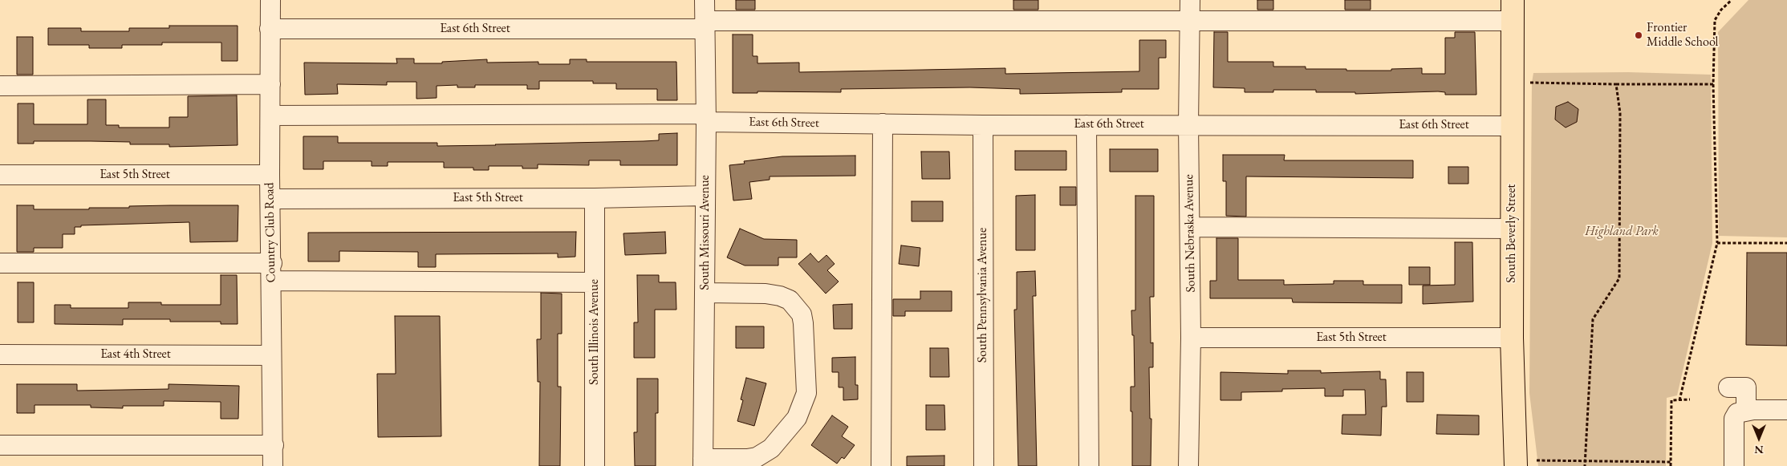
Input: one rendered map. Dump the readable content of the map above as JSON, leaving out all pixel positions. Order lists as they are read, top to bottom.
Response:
{
  "streets": {
    "main road": ["South Beverly Street"],
    "street": [
      "East 6th Street",
      "East 5th Street",
      "Country Club Road",
      "South Missouri Avenue",
      "South Nebraska Avenue",
      "South Pennsylvania Avenue",
      "South Illinois Avenue",
      "East 4th Street"
    ]
  },
  "crossings": [
    ["East 6th Street", "Country Club Road"],
    ["East 6th Street", "South Missouri Avenue"],
    ["East 6th Street", "South Nebraska Avenue"],
    ["East 6th Street", "South Beverly Street"],
    ["East 6th Street", "South Pennsylvania Avenue"],
    ["East 5th Street", "Country Club Road"],
    ["East 5th Street", "South Missouri Avenue"],
    ["East 5th Street", "South Nebraska Avenue"],
    ["East 5th Street", "South Beverly Street"],
    ["East 5th Street", "South Illinois Avenue"],
    ["Country Club Road", "East 4th Street"]
  ],
  "parks": ["Highland Park"],
  "places": ["Frontier Middle School"],
  "north": "bottom"
}
